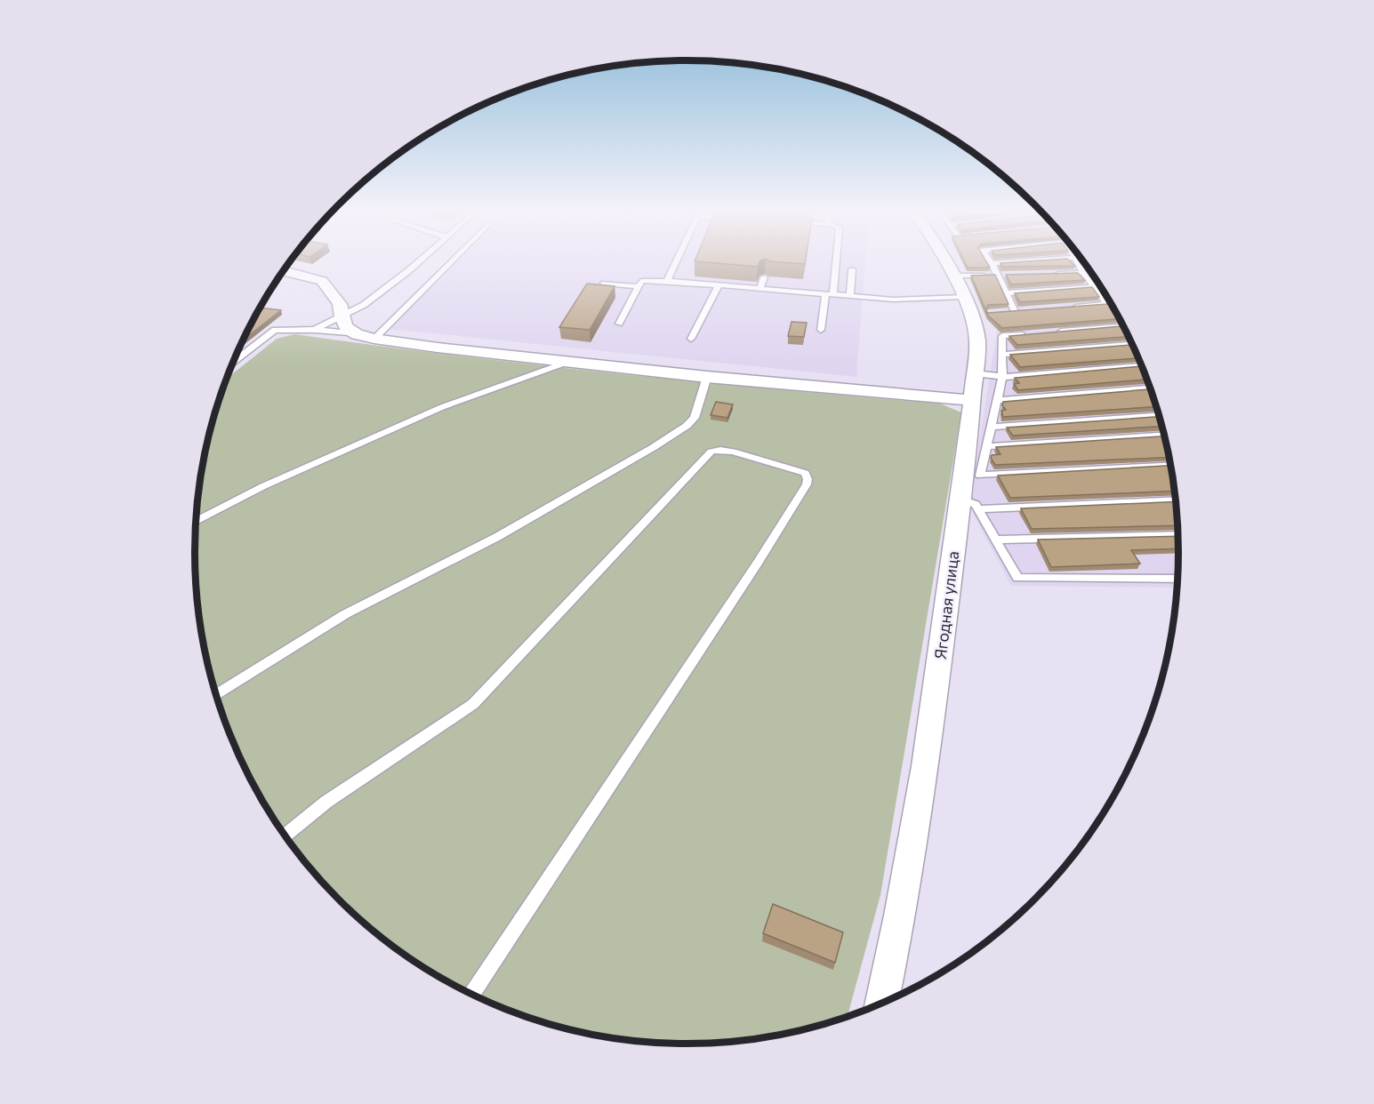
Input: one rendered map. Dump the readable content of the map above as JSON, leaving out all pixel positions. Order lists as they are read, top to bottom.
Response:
{
  "streets": {
    "street": ["Ягодная улица"]
  }
}
